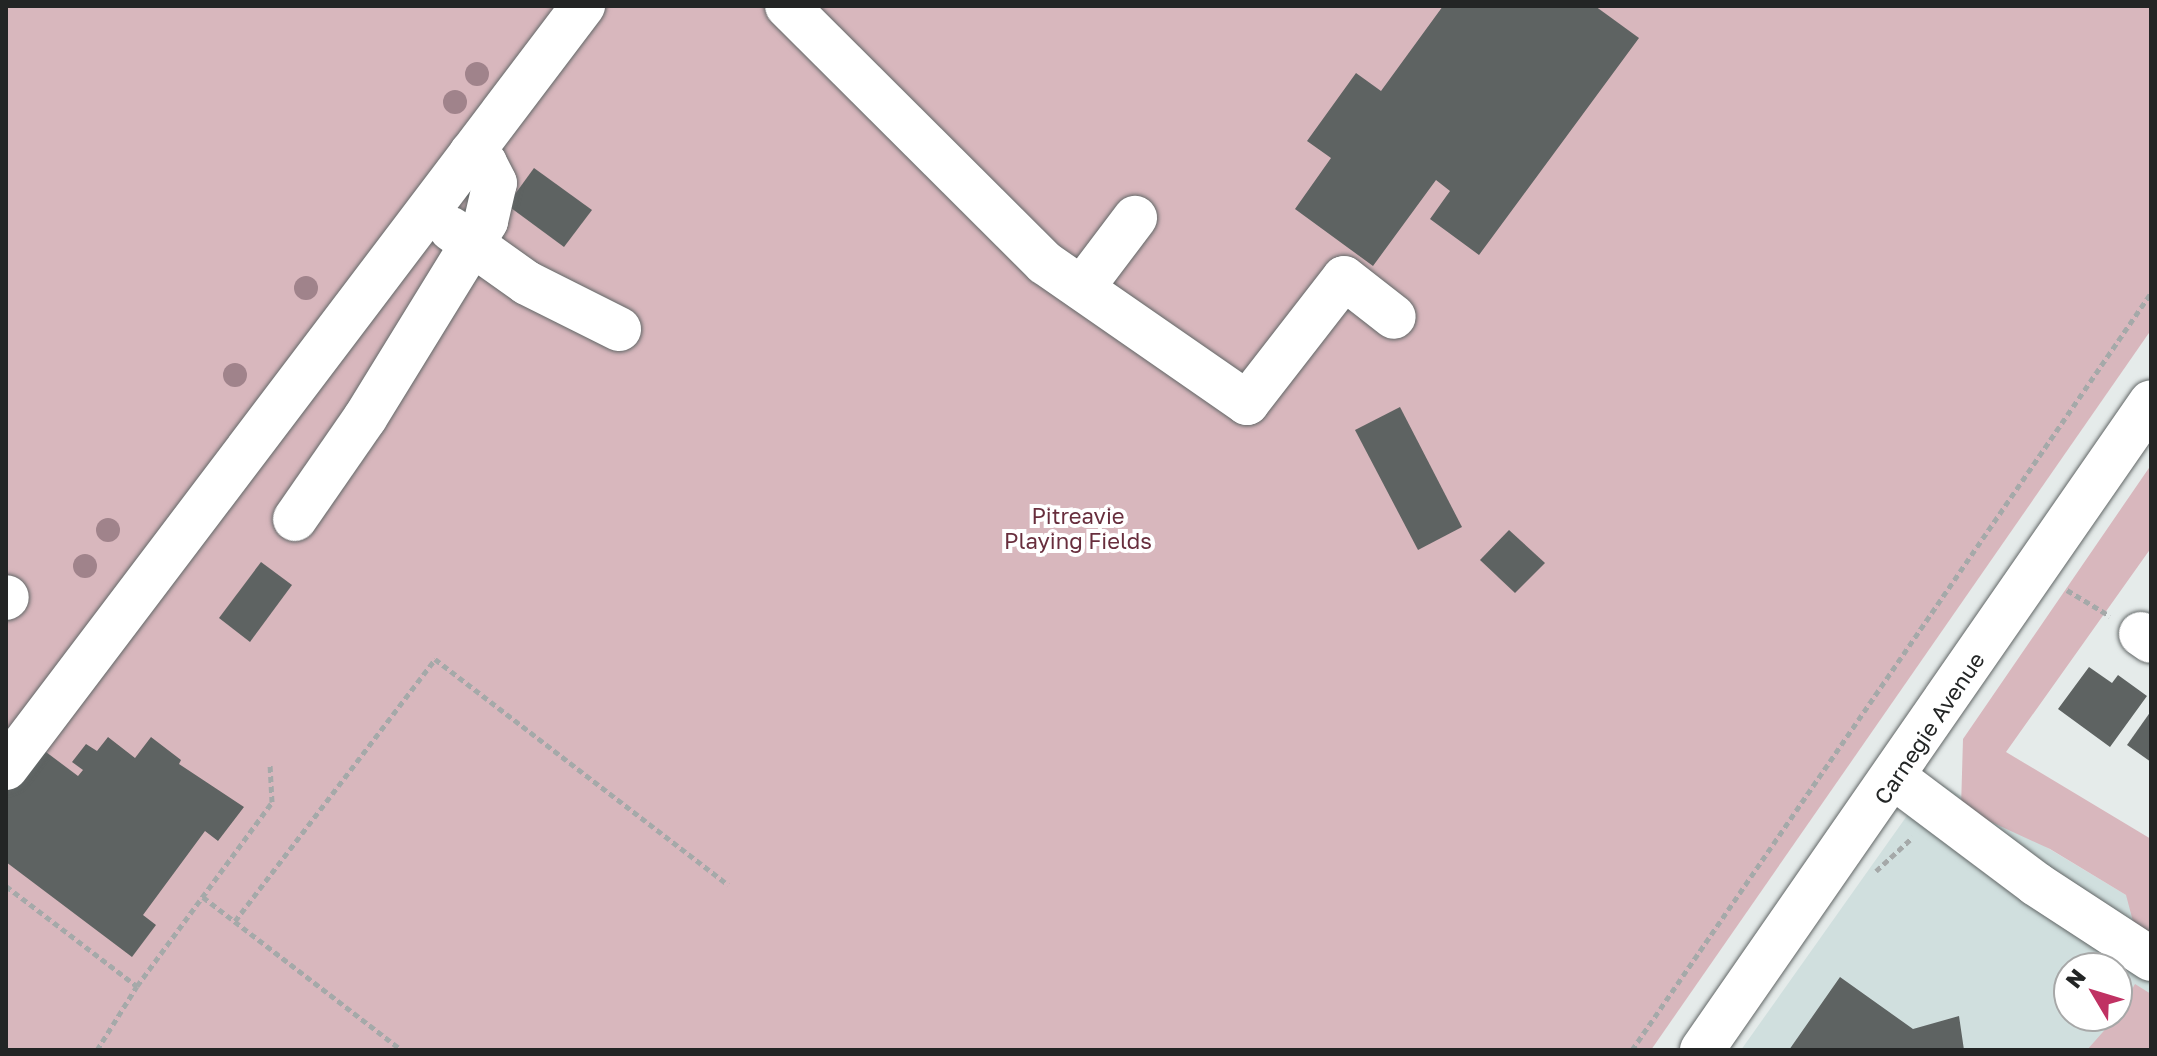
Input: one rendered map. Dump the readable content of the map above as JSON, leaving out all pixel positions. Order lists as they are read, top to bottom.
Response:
{
  "streets": {
    "street": ["Carnegie Avenue"]
  },
  "parks": ["Pitreavie Playing Fields"],
  "north": "top left"
}
